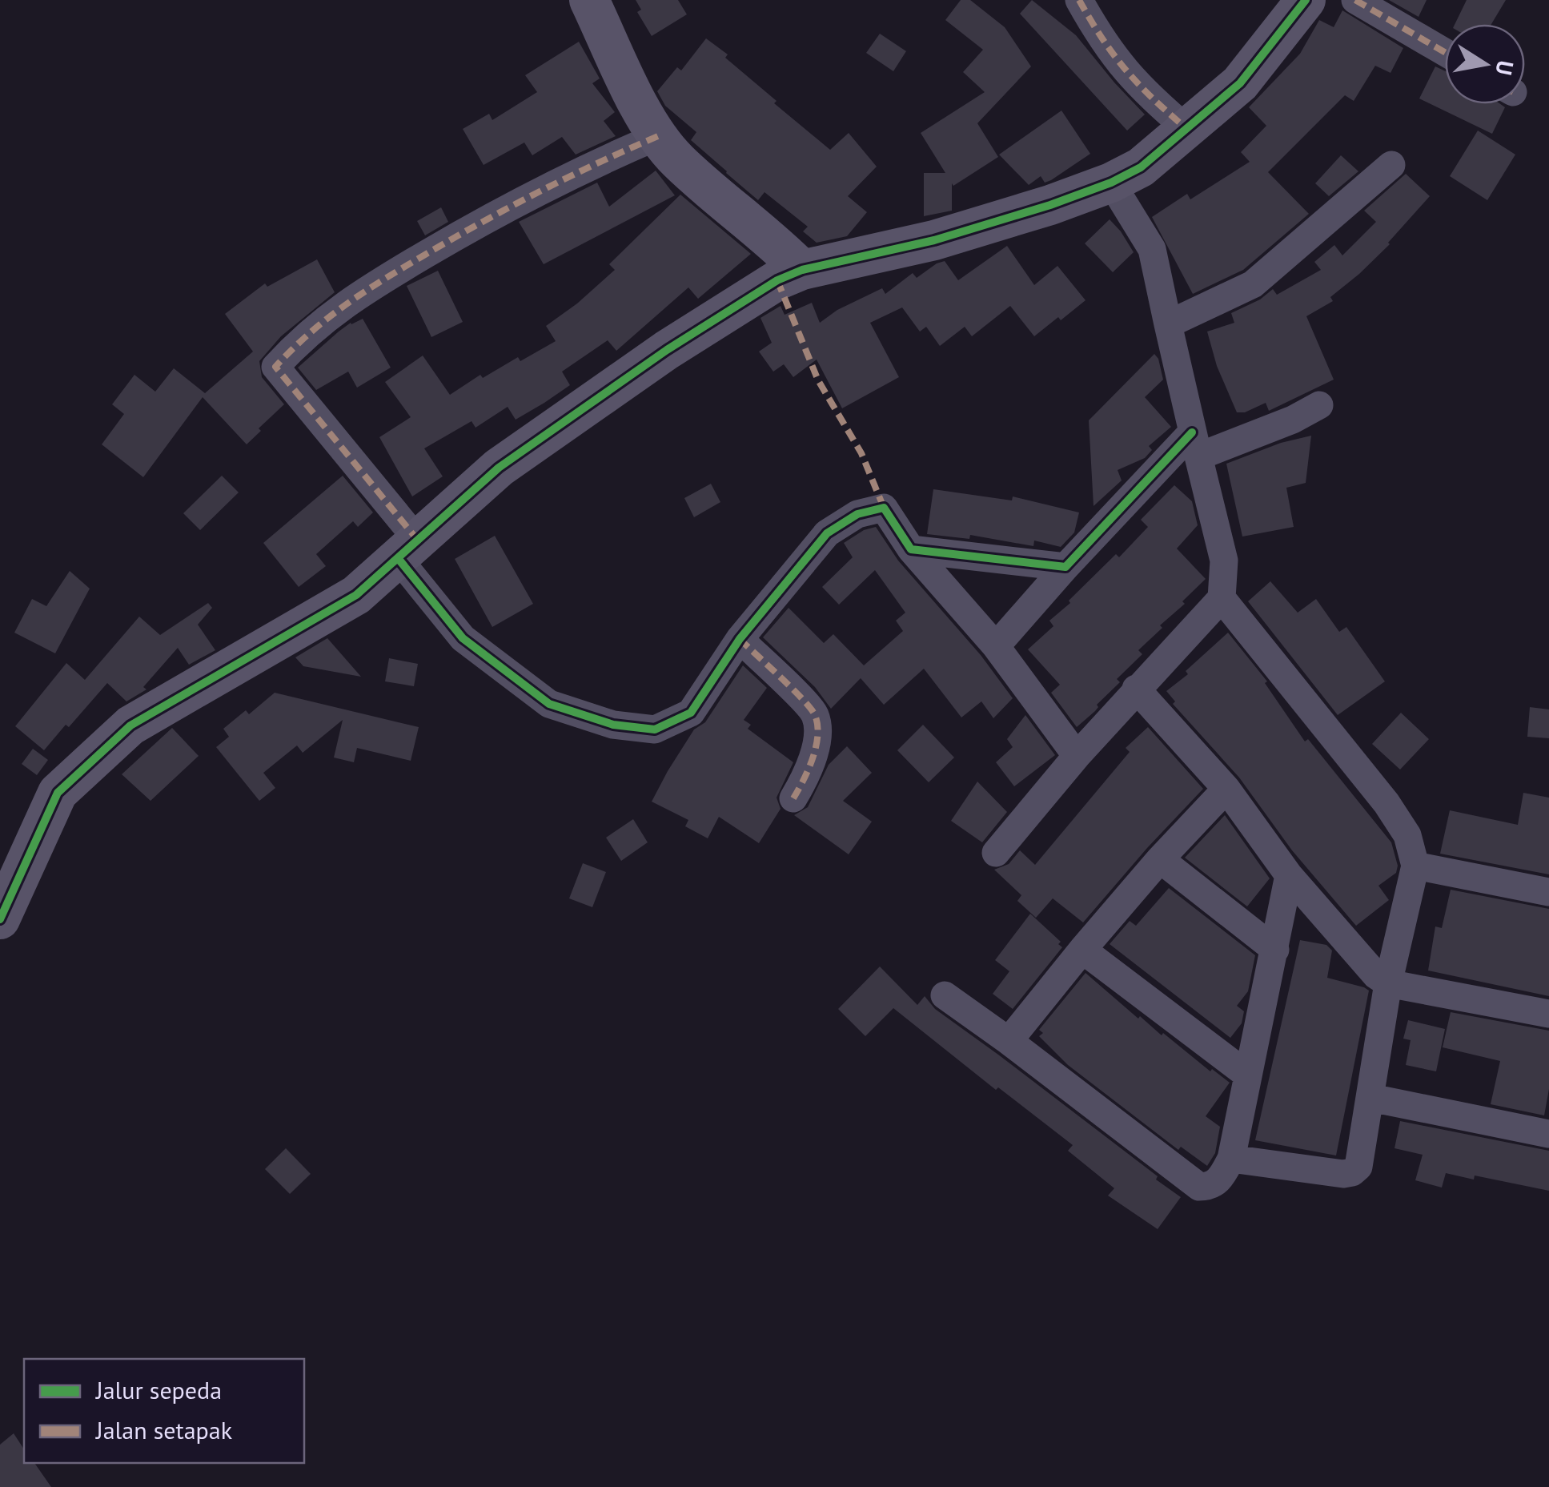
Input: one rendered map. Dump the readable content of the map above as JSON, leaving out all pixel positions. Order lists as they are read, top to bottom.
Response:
{
  "legend": ["Jalur sepeda", "Jalan setapak"],
  "north": "right"
}
